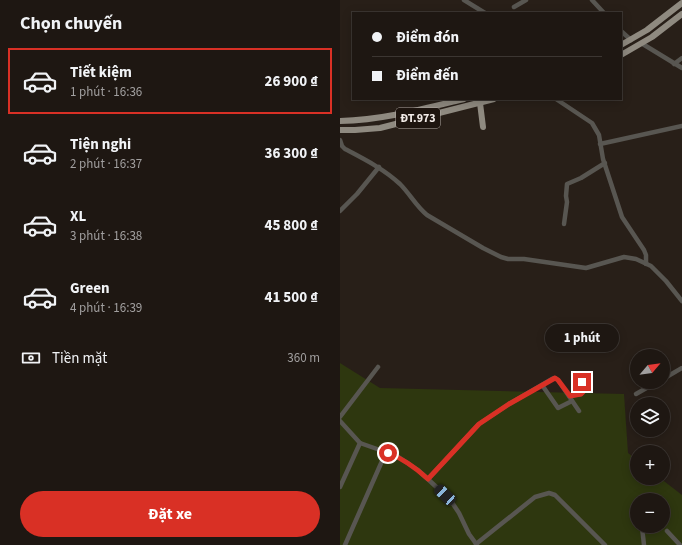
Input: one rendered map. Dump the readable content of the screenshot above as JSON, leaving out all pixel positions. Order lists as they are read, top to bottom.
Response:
{
  "streets": {
    "main road": ["ĐT.973"]
  },
  "north": "top right",
  "page": {
    "heading": "Chọn chuyến",
    "banner": ["Điểm đón", "Điểm đến"],
    "list": [
      {
        "name": "Tiết kiệm",
        "note": "1 phút · 16:36",
        "value": "26 900 ₫"
      },
      {
        "name": "Tiện nghi",
        "note": "2 phút · 16:37",
        "value": "36 300 ₫"
      },
      {
        "name": "XL",
        "note": "3 phút · 16:38",
        "value": "45 800 ₫"
      },
      {
        "name": "Green",
        "note": "4 phút · 16:39",
        "value": "41 500 ₫"
      }
    ],
    "bubble": "1 phút",
    "pay": ["Tiền mặt", "360 m"],
    "map_buttons": ["+", "−"],
    "buttons": "Đặt xe"
  }
}
